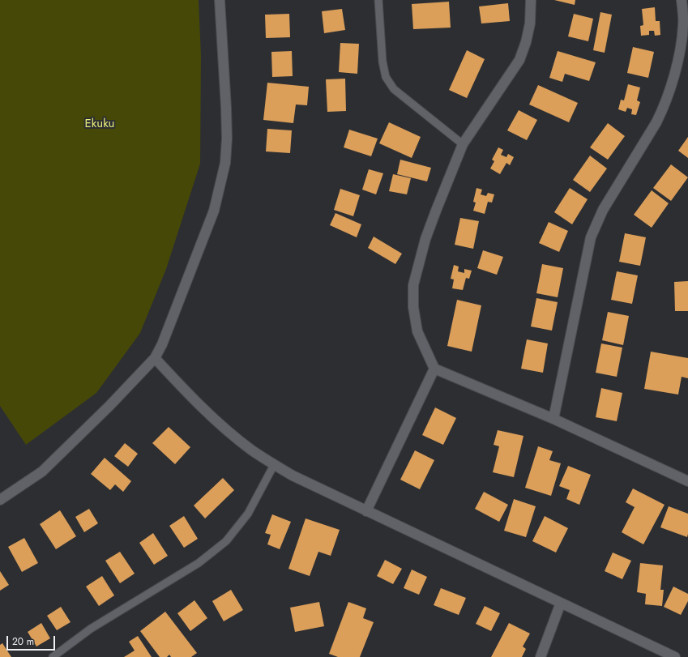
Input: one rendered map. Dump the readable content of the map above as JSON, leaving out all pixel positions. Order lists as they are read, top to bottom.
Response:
{
  "parks": ["Ekuku"],
  "scale_bar": "20 m"
}
